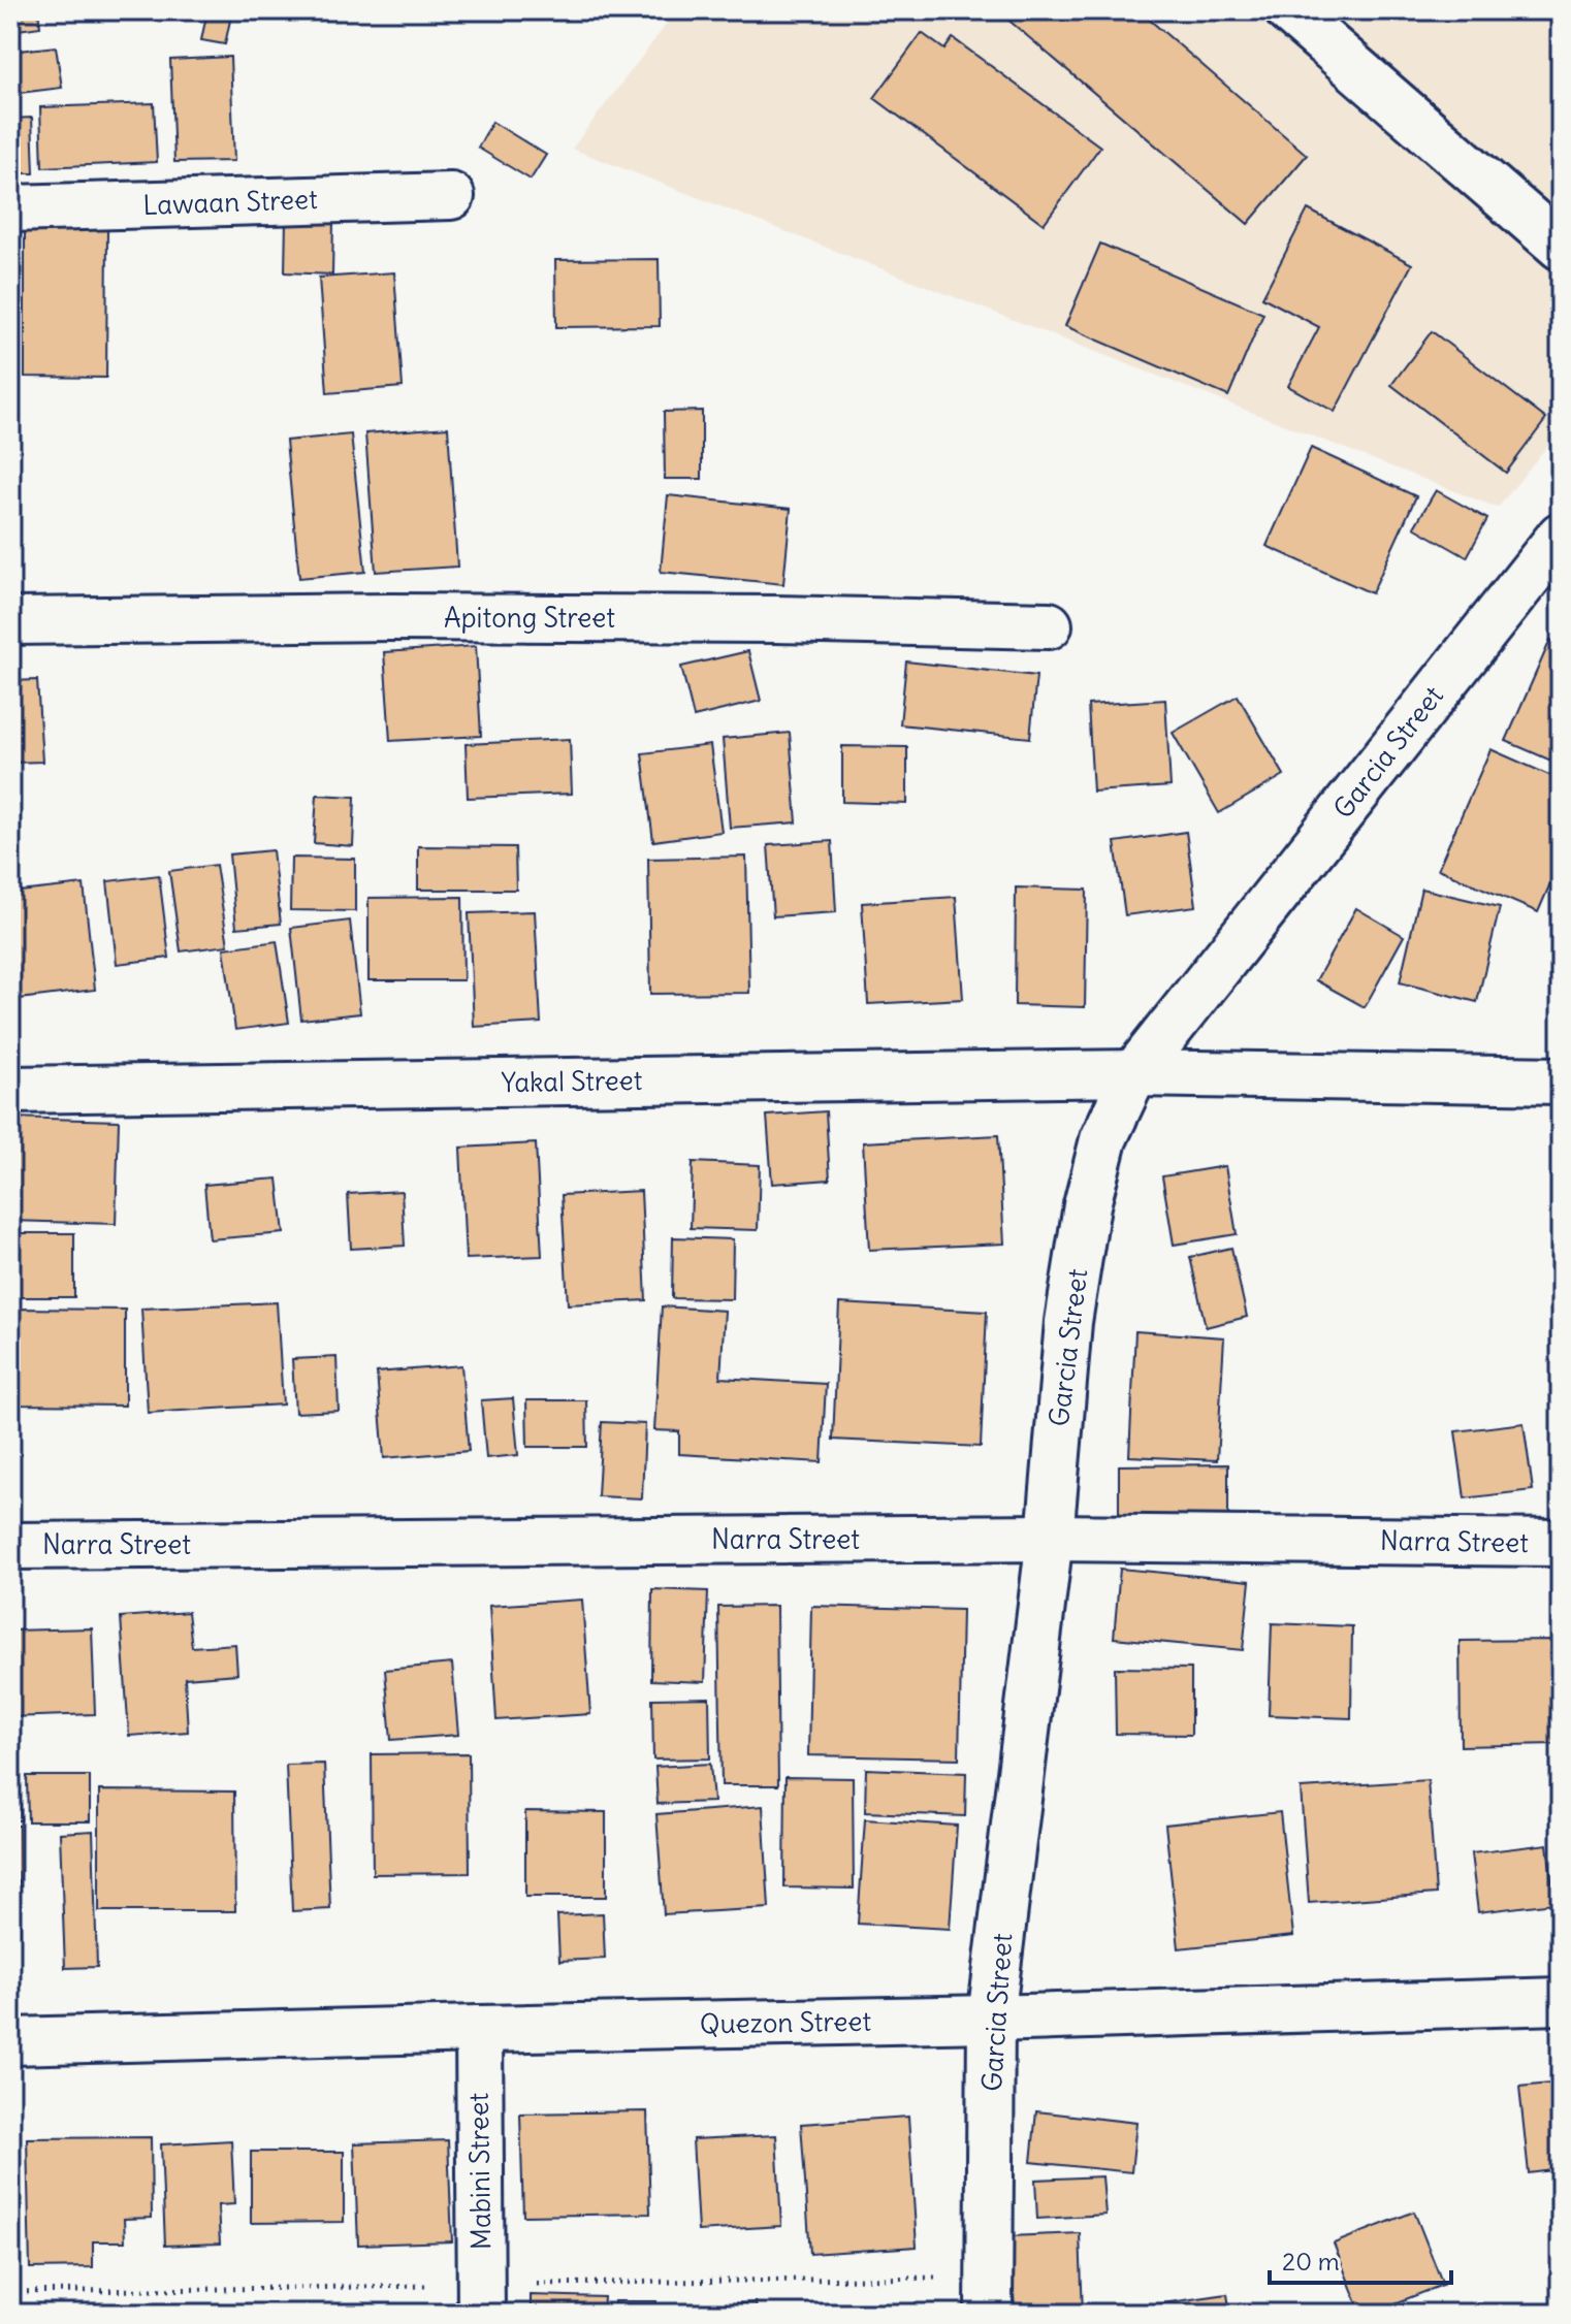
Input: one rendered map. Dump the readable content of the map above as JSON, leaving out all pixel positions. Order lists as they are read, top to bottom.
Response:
{
  "streets": {
    "street": [
      "Lawaan Street",
      "Apitong Street",
      "Garcia Street",
      "Yakal Street",
      "Narra Street",
      "Quezon Street",
      "Mabini Street"
    ]
  },
  "crossings": [
    ["Garcia Street", "Yakal Street"],
    ["Garcia Street", "Narra Street"],
    ["Garcia Street", "Quezon Street"],
    ["Quezon Street", "Mabini Street"]
  ],
  "scale_bar": "20 m"
}
